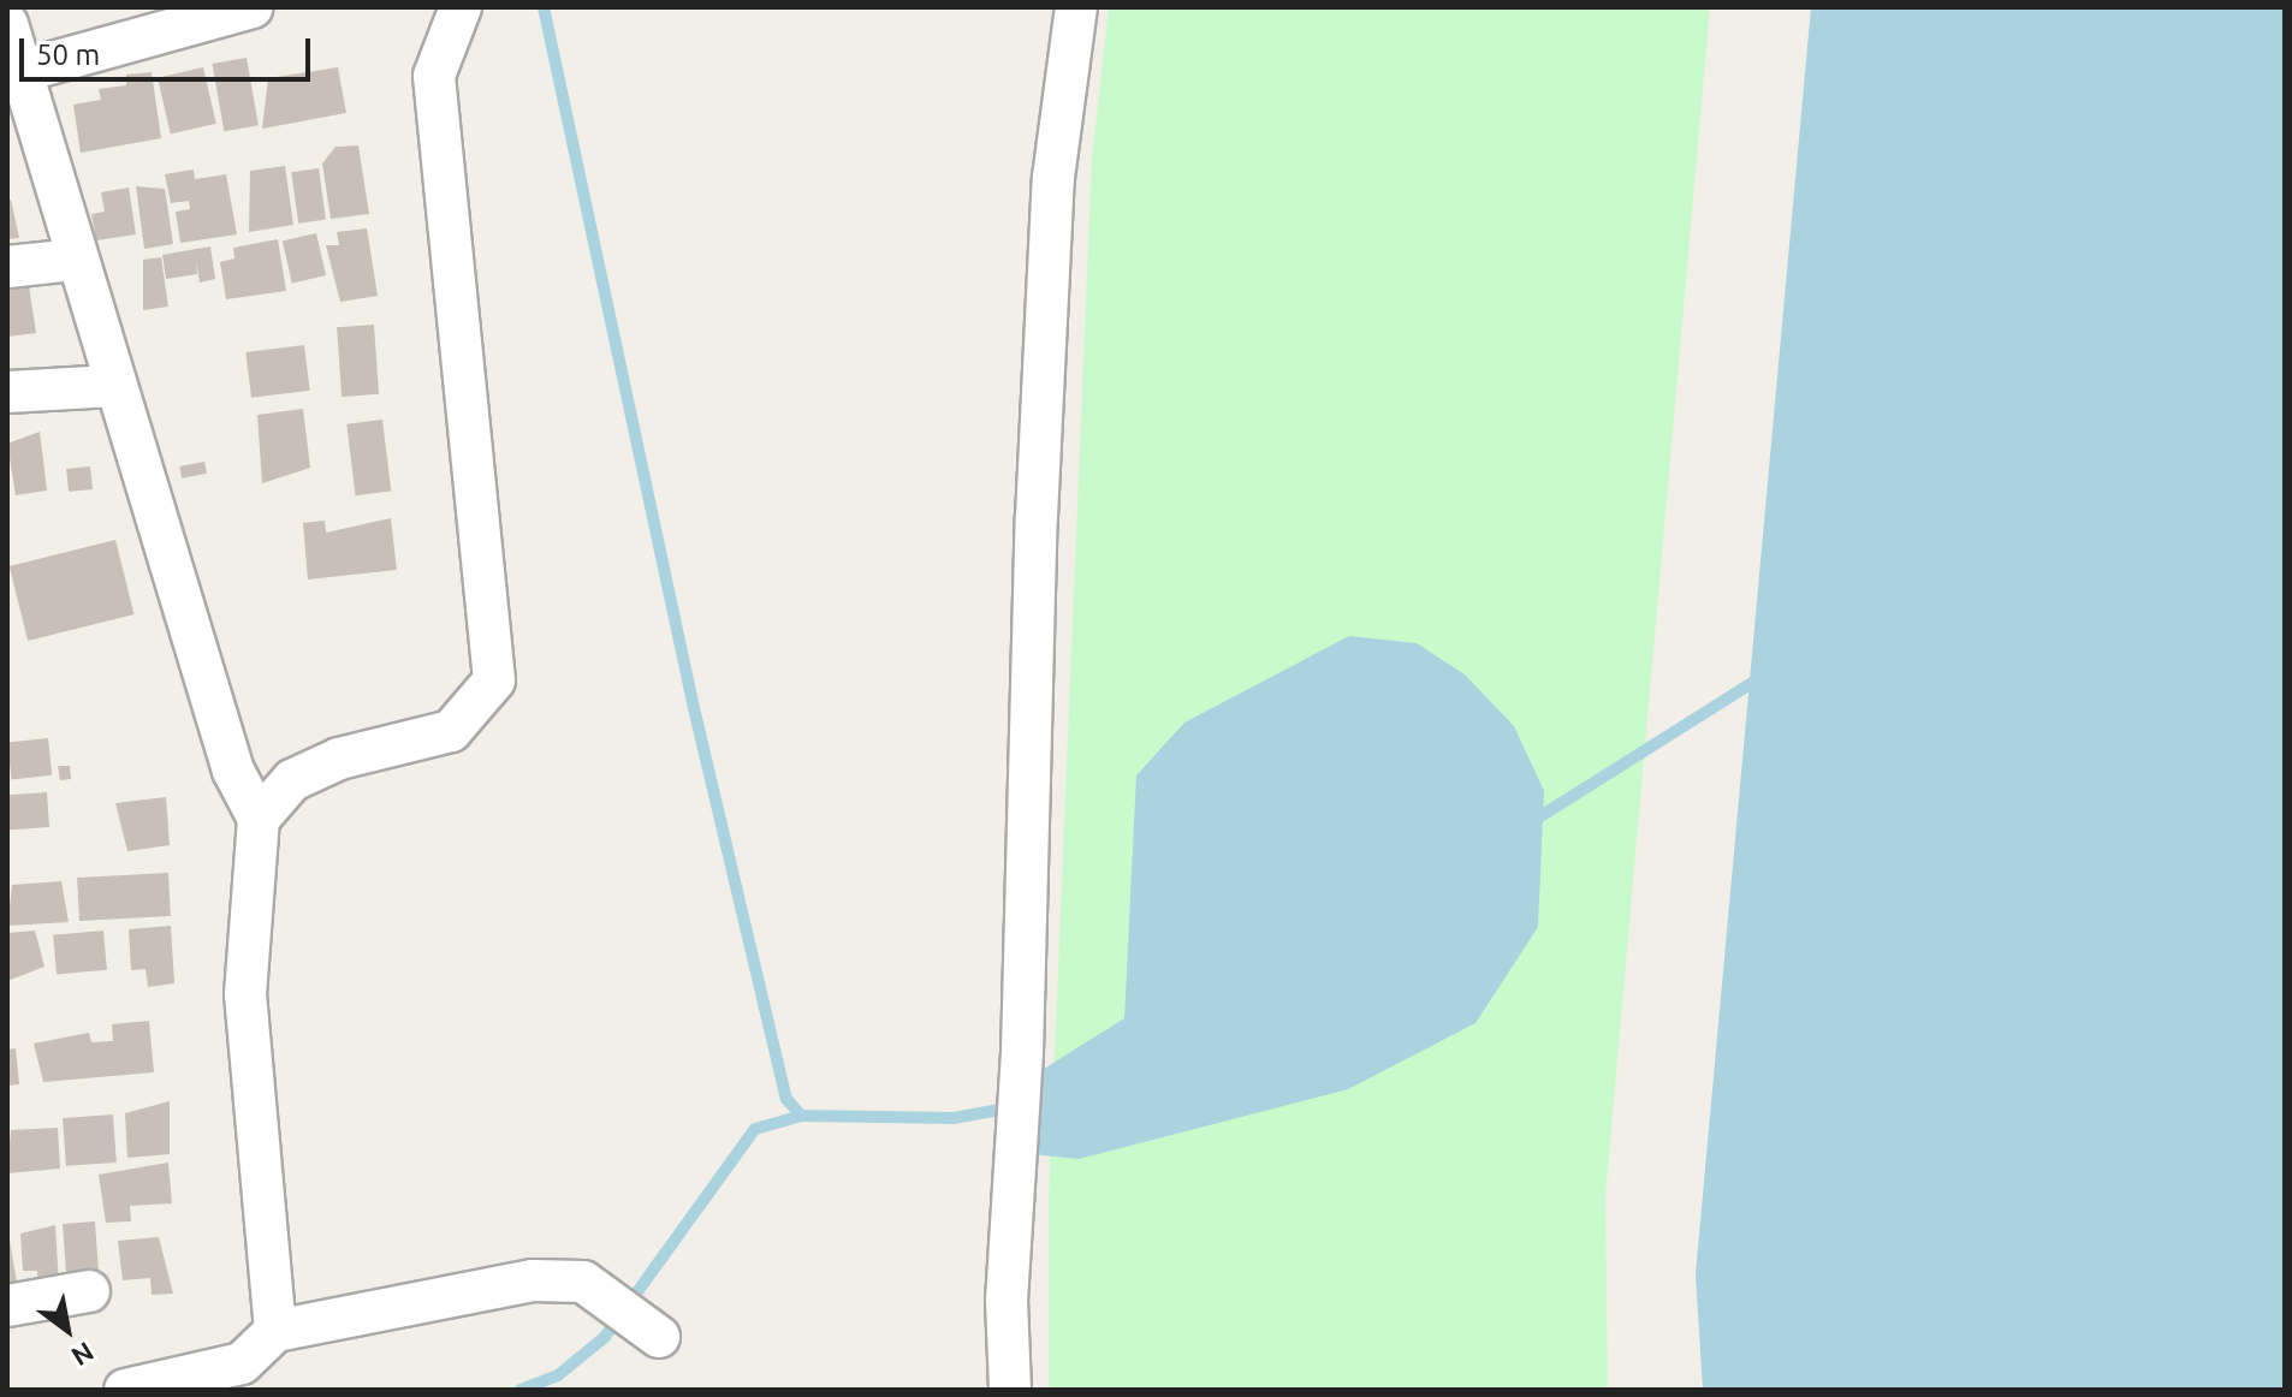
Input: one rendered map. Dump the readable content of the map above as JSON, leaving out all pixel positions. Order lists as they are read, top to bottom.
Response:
{
  "scale_bar": "50 m",
  "north": "bottom right"
}
